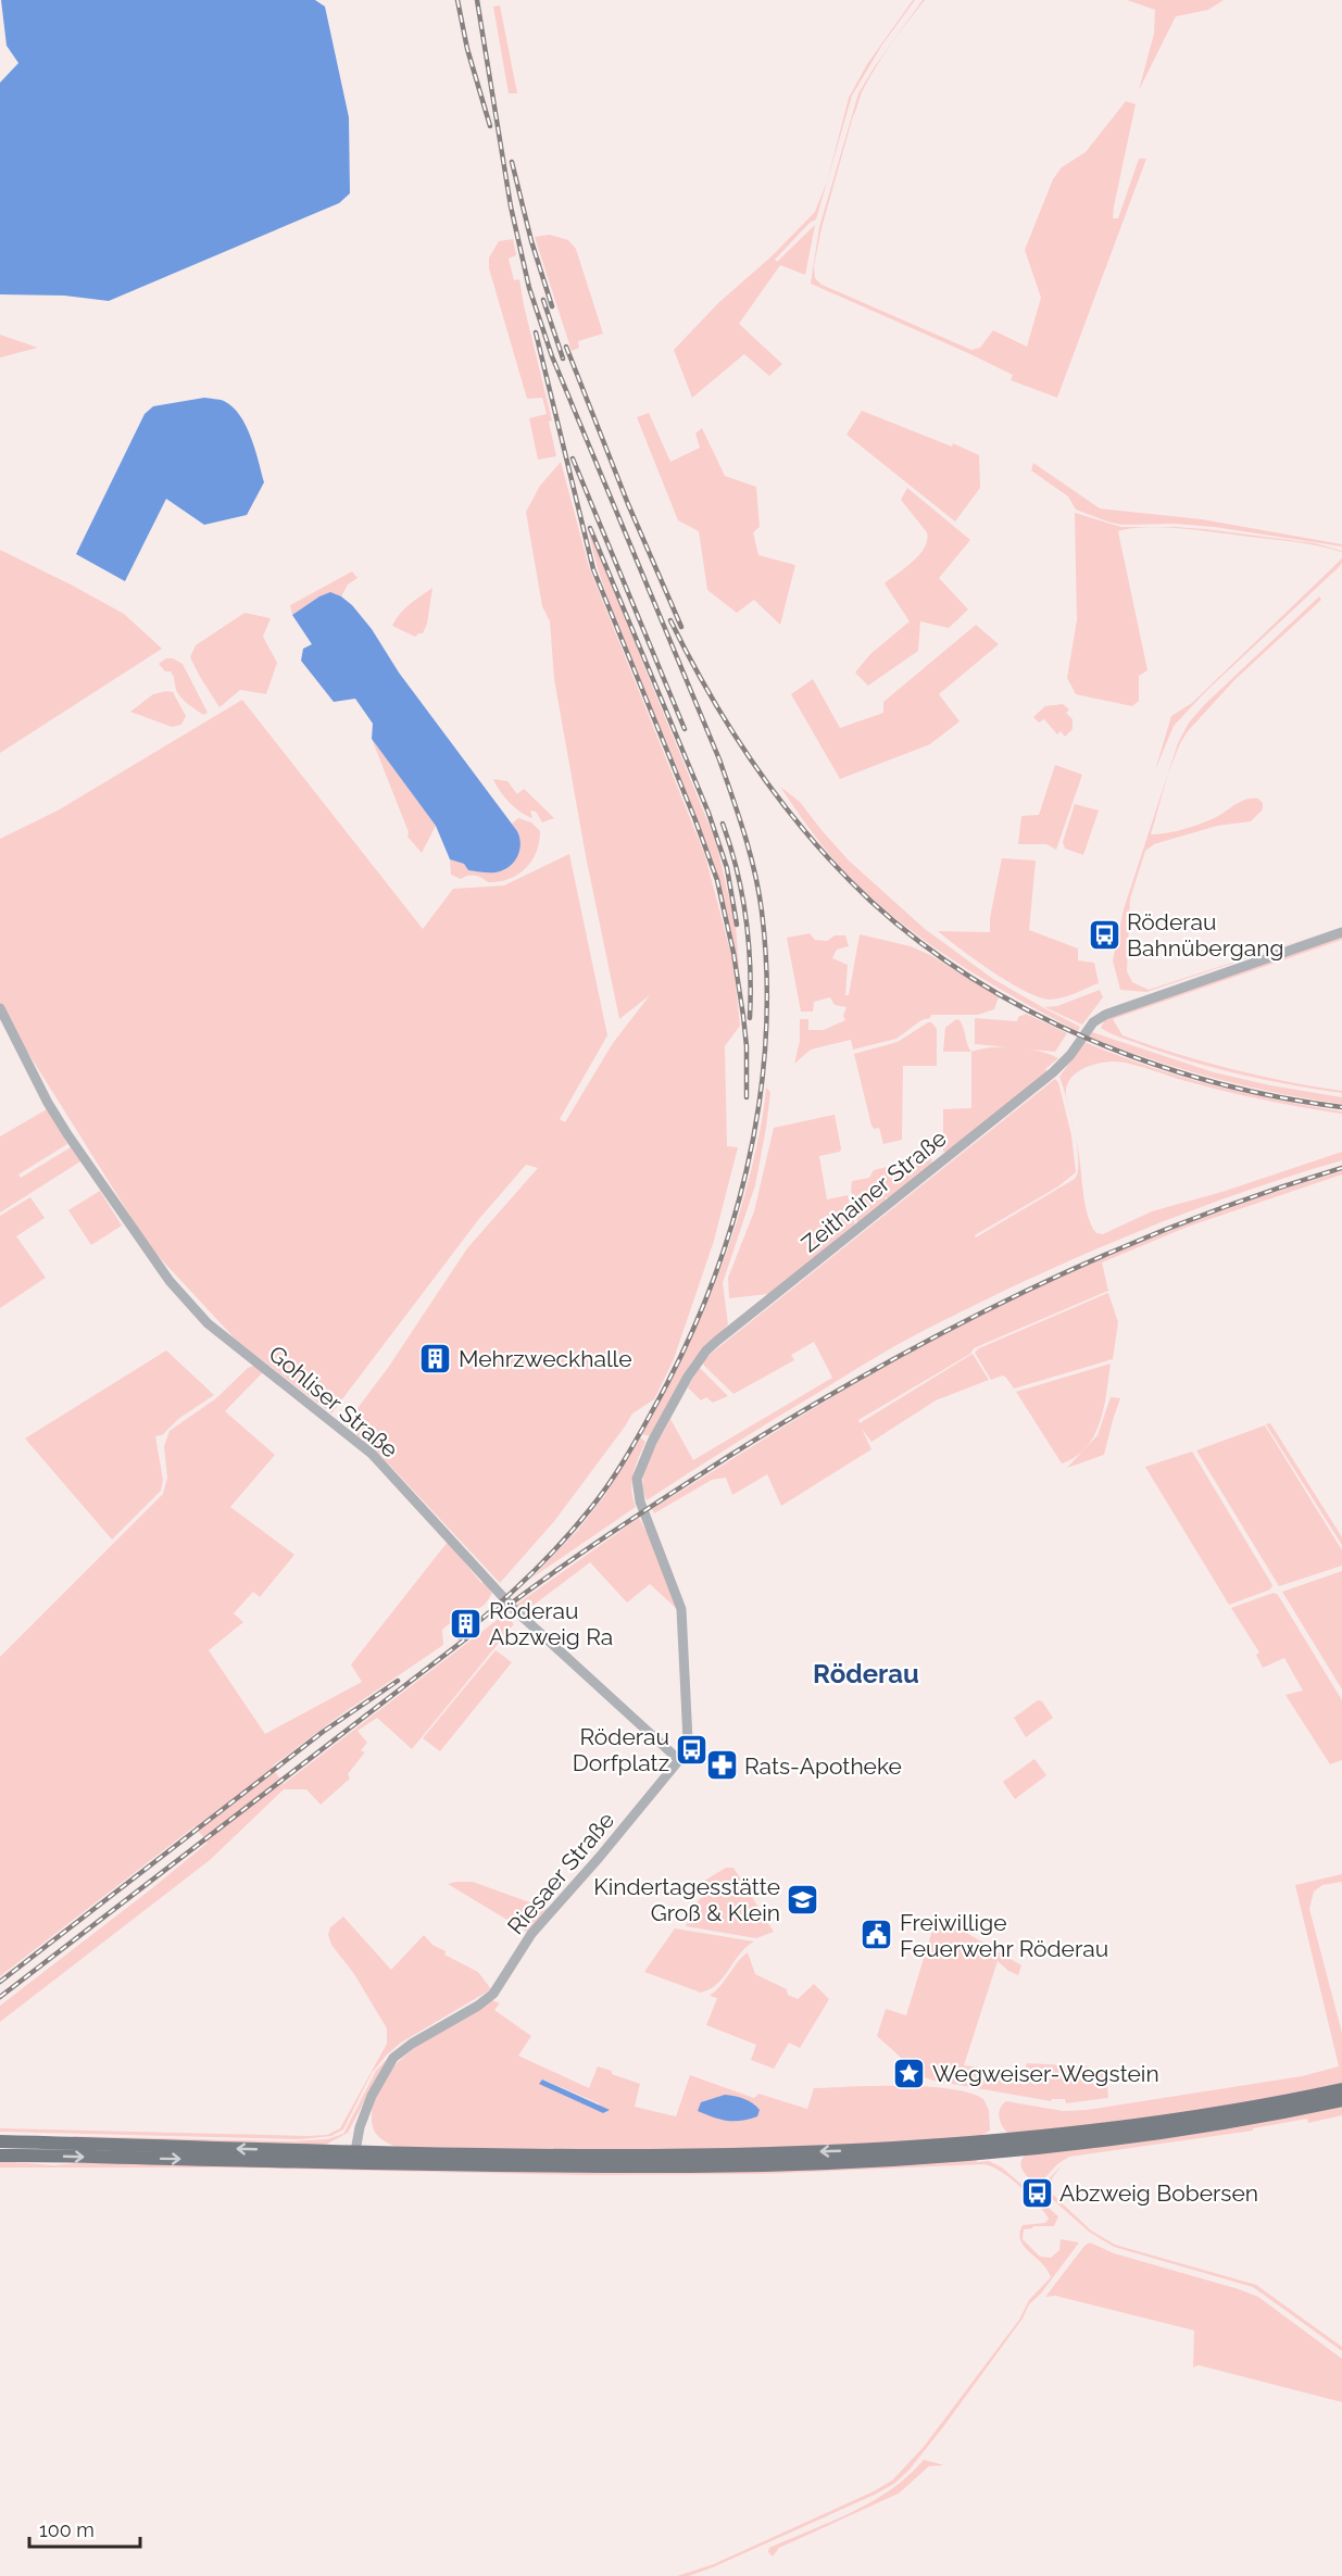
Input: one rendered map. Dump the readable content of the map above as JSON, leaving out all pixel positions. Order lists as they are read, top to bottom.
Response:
{
  "streets": {
    "street": ["Zeithainer Straße", "Gohliser Straße", "Riesaer Straße"]
  },
  "crossings": [
    ["Zeithainer Straße", "Gohliser Straße"],
    ["Zeithainer Straße", "Riesaer Straße"],
    ["Gohliser Straße", "Riesaer Straße"]
  ],
  "districts": ["Röderau"],
  "places": {
    "bus stop": ["Röderau Bahnübergang", "Röderau Dorfplatz", "Abzweig Bobersen"],
    "building": ["Mehrzweckhalle", "Röderau Abzweig Ra"],
    "pharmacy": ["Rats-Apotheke"],
    "school or university": ["Kindertagesstätte Groß & Klein"],
    "public building": ["Freiwillige Feuerwehr Röderau"],
    "place": ["Wegweiser-Wegstein"]
  },
  "scale_bar": "100 m"
}
